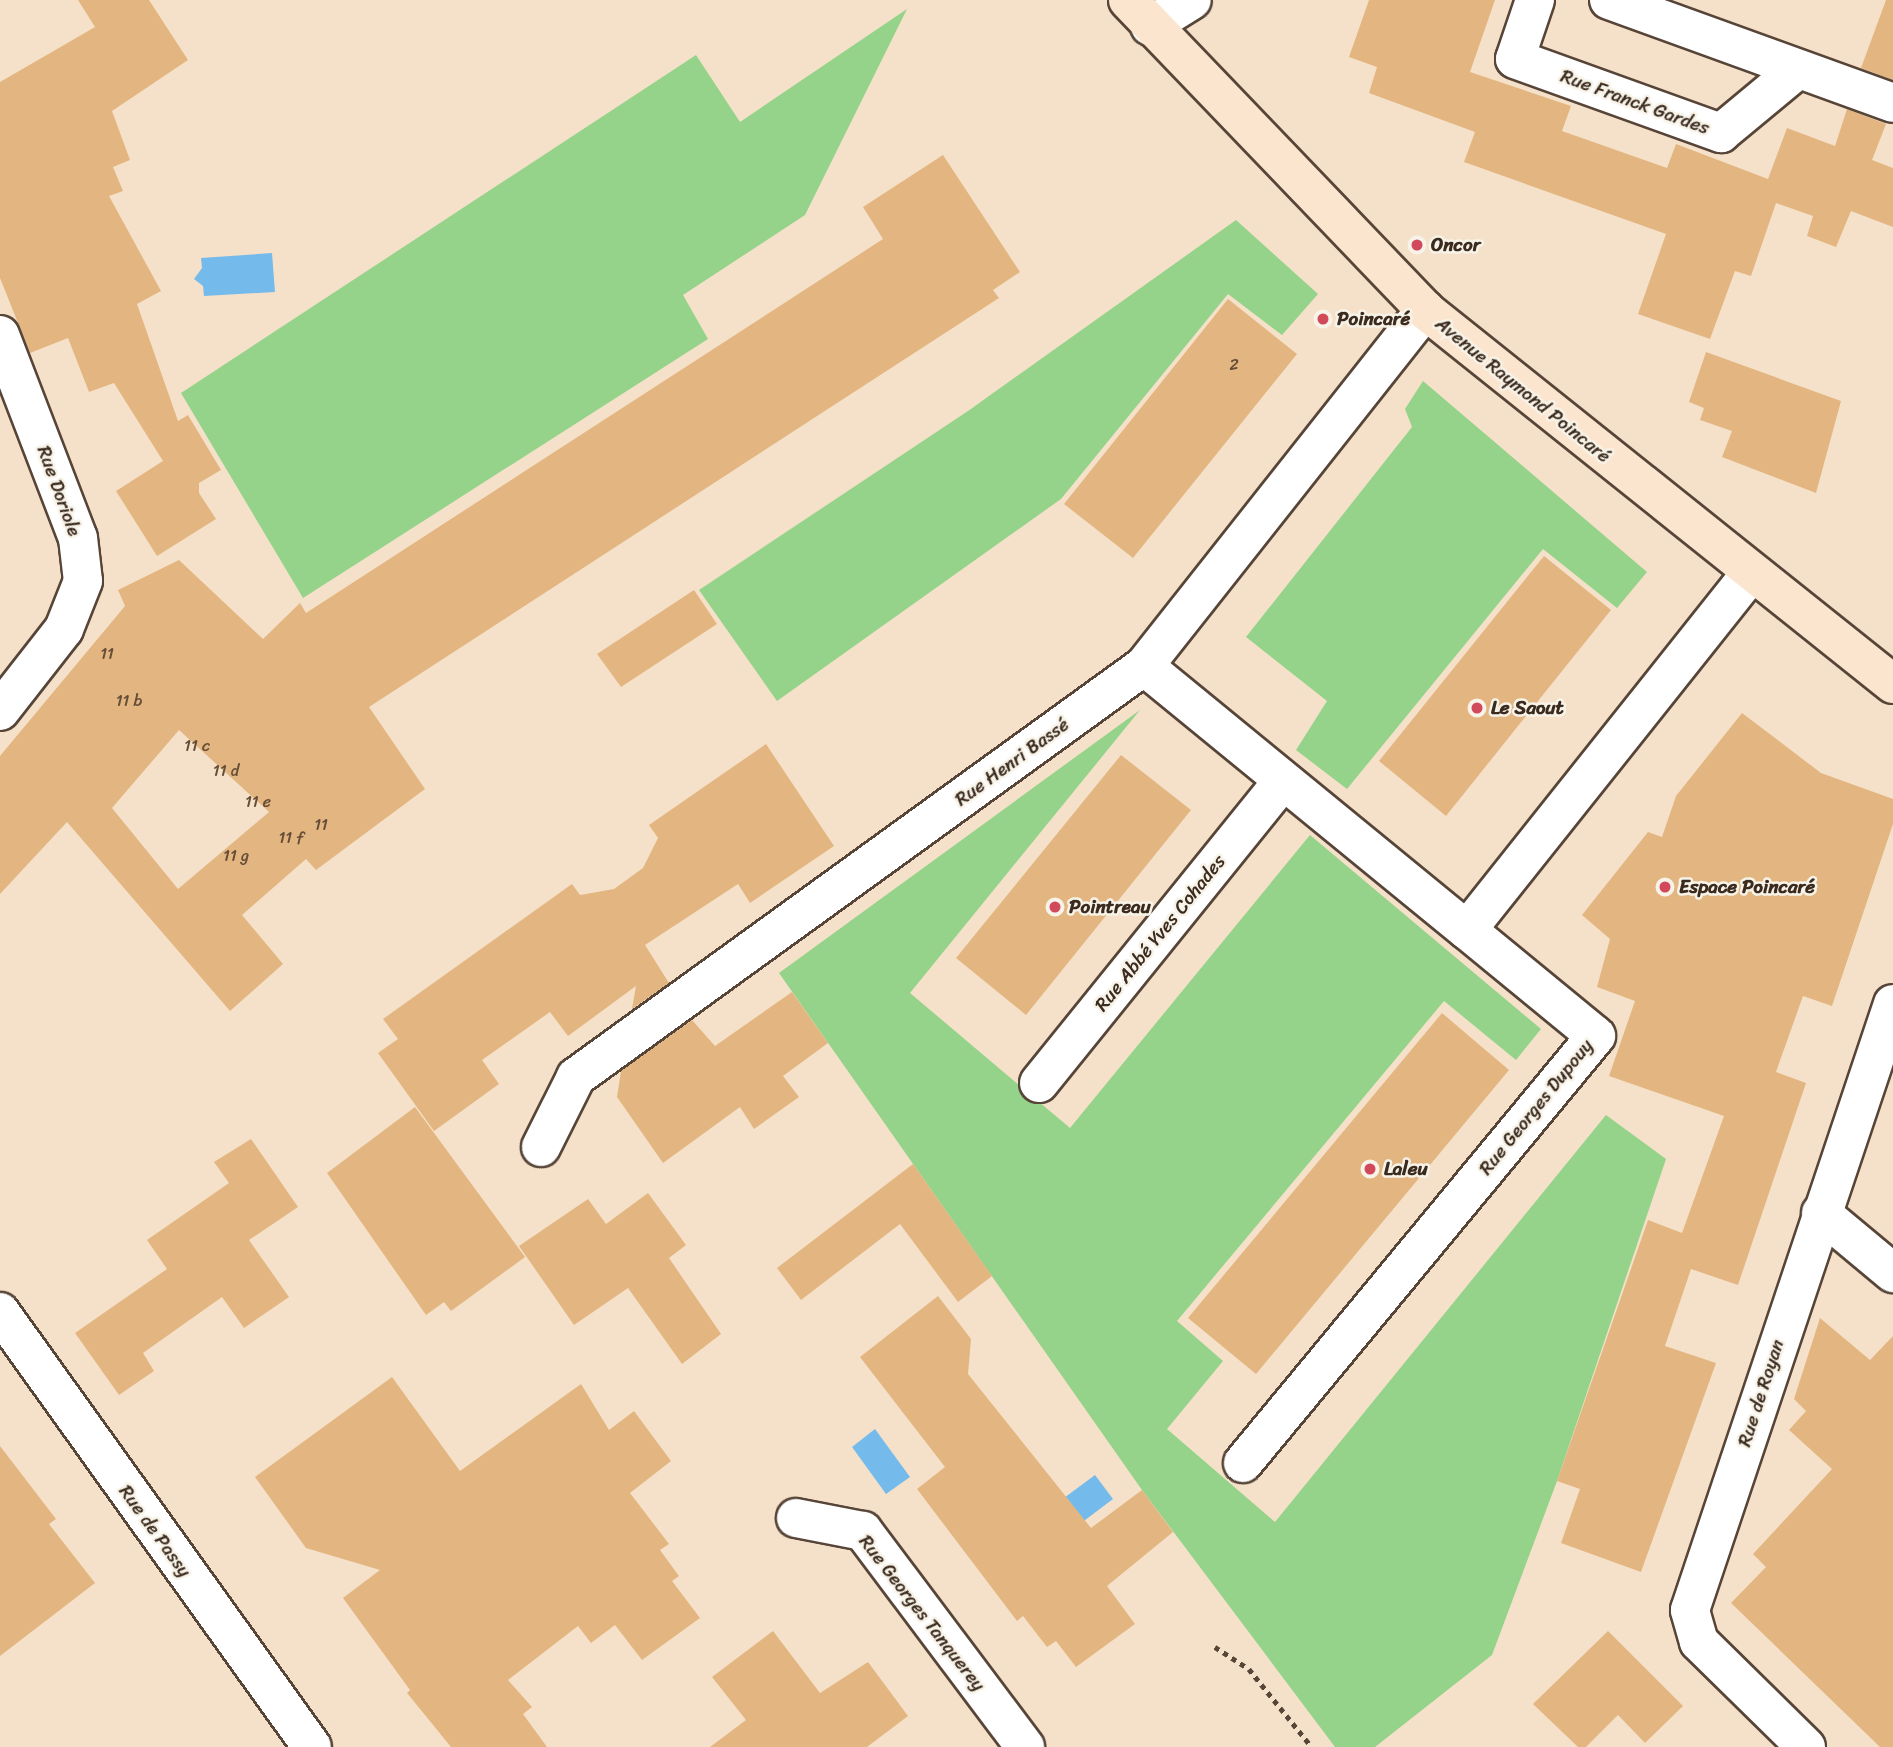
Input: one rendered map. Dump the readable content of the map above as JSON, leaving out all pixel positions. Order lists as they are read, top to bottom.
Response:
{
  "streets": {
    "main road": ["Avenue Raymond Poincaré"],
    "street": [
      "Rue Franck Gardes",
      "Rue Doriole",
      "Rue Henri Bassé",
      "Rue Abbé Yves Cohades",
      "Rue Georges Dupouy",
      "Rue de Royan",
      "Rue de Passy",
      "Rue Georges Tanquerey"
    ]
  },
  "crossings": [
    ["Avenue Raymond Poincaré", "Rue Henri Bassé"]
  ],
  "places": [
    "Oncor",
    "Poincaré",
    "Le Saout",
    "Espace Poincaré",
    "Pointreau",
    "Laleu"
  ],
  "house_numbers": [
    "2",
    "11",
    "11 b",
    "11 c",
    "11 d",
    "11 e",
    "11",
    "11 f",
    "11 g"
  ]
}
